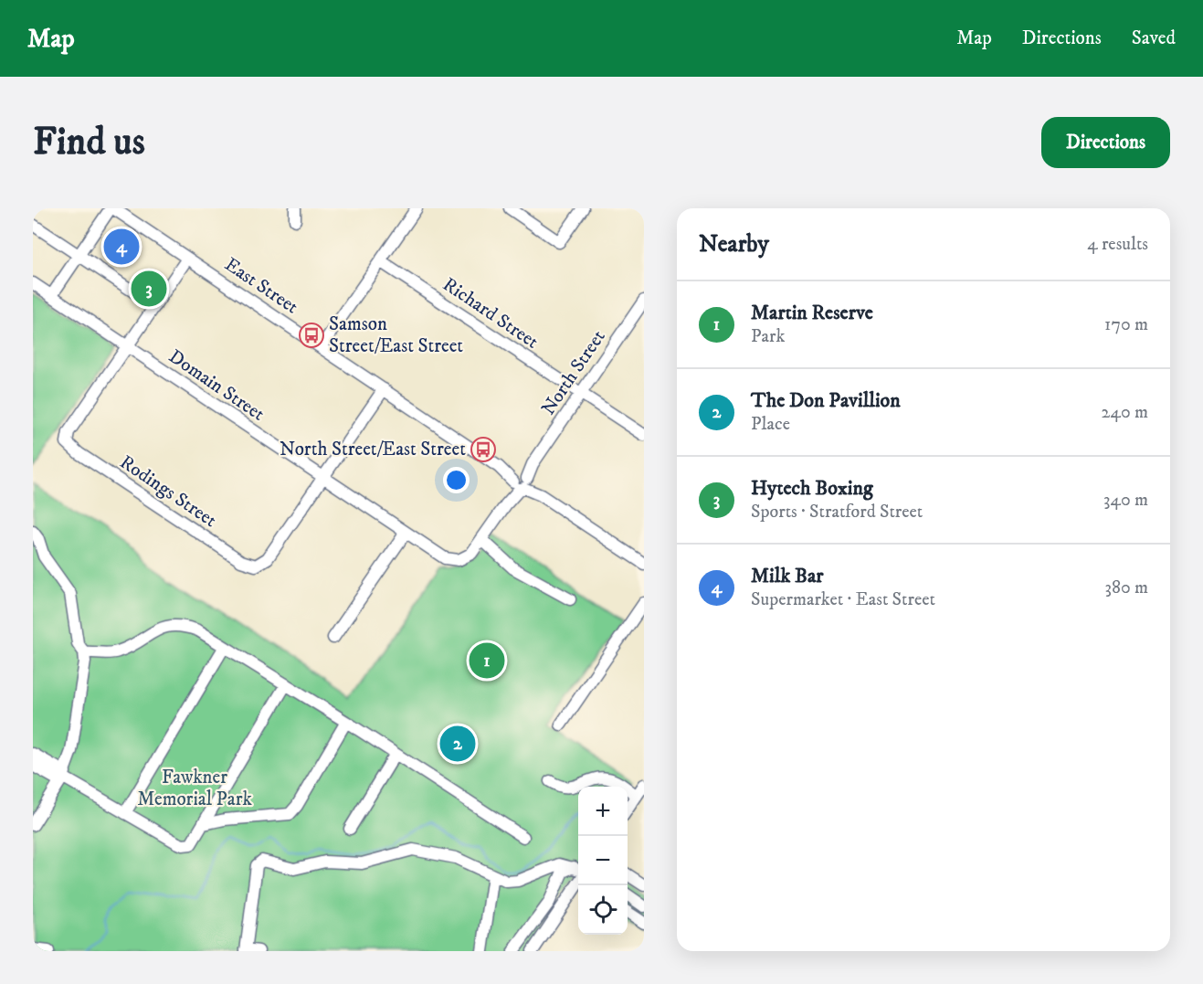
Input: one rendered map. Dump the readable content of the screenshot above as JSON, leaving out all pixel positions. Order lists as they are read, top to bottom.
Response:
{
  "streets": {
    "street": [
      "East Street",
      "Richard Street",
      "North Street",
      "Domain Street",
      "Rodings Street"
    ]
  },
  "crossings": [
    ["East Street", "North Street"],
    ["East Street", "Domain Street"],
    ["Richard Street", "North Street"],
    ["North Street", "Domain Street"],
    ["Domain Street", "Rodings Street"]
  ],
  "parks": ["Fawkner Memorial Park"],
  "places": {
    "bus stop": ["Samson Street/East Street", "North Street/East Street"]
  },
  "page": {
    "header": "Map",
    "nav": ["Map", "Directions", "Saved"],
    "buttons": "Directions",
    "title": "Find us",
    "heading": ["Nearby", "4 results"],
    "pins": [
      "4",
      "3",
      "1",
      "2"
    ],
    "list": [
      {
        "mark": "1",
        "name": "Martin Reserve",
        "note": "Park",
        "value": "170 m"
      },
      {
        "mark": "2",
        "name": "The Don Pavillion",
        "note": "Place",
        "value": "240 m"
      },
      {
        "mark": "3",
        "name": "Hytech Boxing",
        "note": "Sports · Stratford Street",
        "value": "340 m"
      },
      {
        "mark": "4",
        "name": "Milk Bar",
        "note": "Supermarket · East Street",
        "value": "380 m"
      }
    ],
    "map_buttons": ["+", "−"]
  }
}
